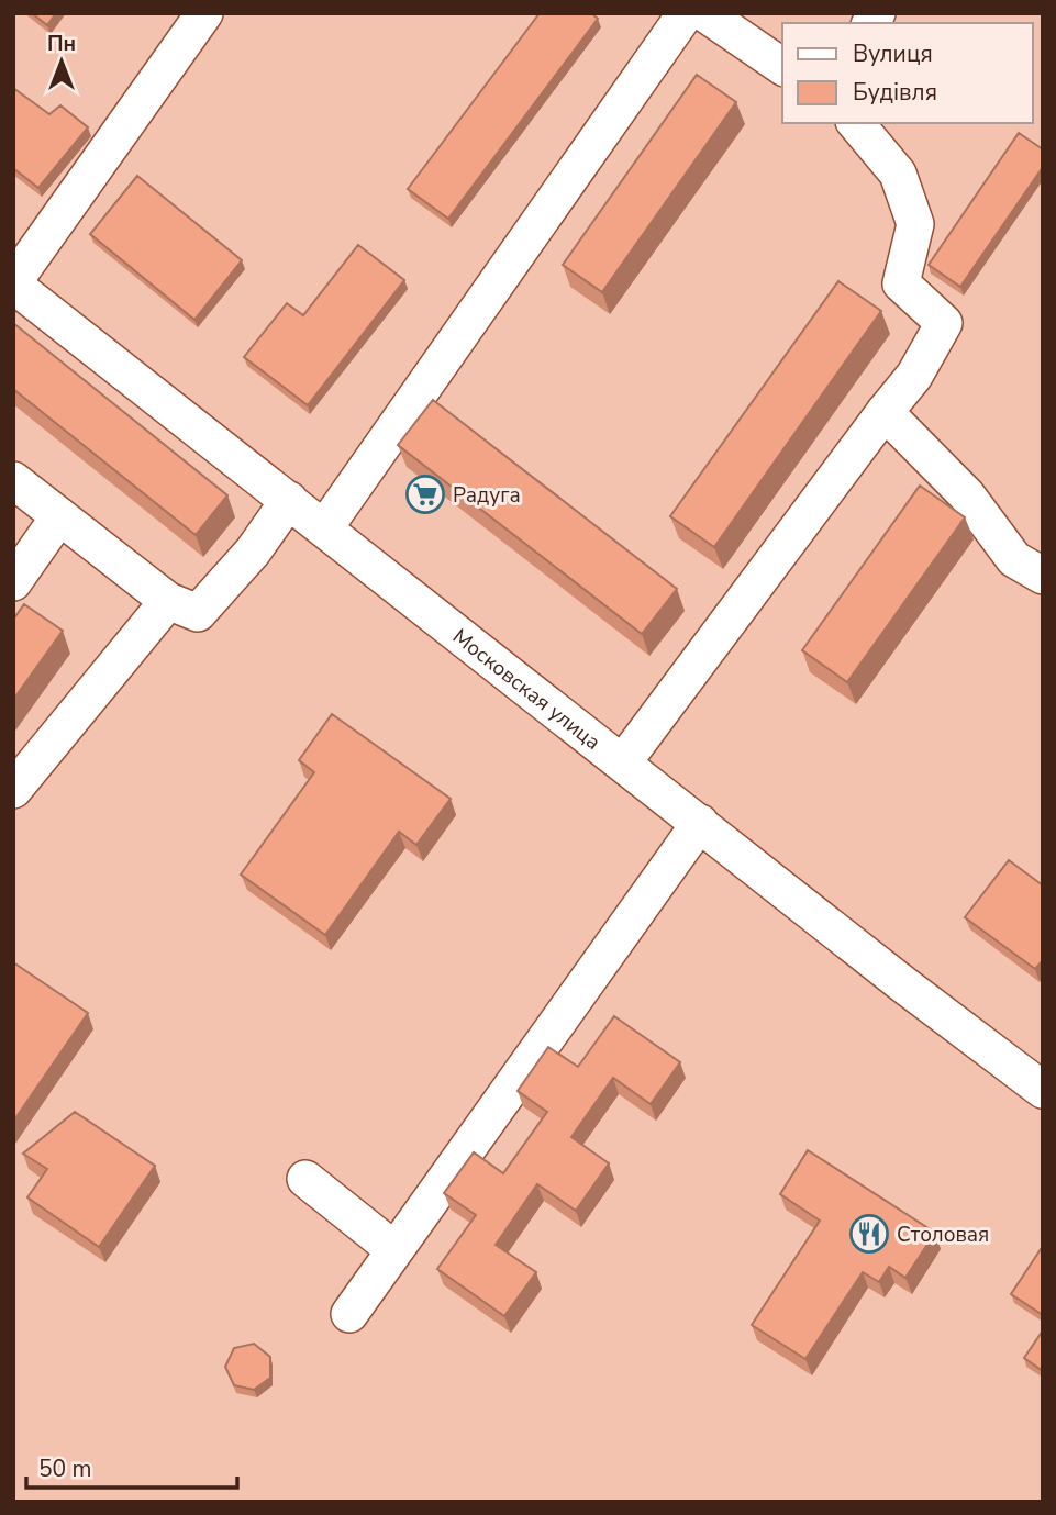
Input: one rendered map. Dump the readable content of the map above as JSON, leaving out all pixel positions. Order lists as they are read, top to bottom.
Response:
{
  "streets": {
    "street": ["Московская улица"]
  },
  "places": {
    "supermarket": ["Радуга"],
    "restaurant": ["Столовая"]
  },
  "legend": ["Вулиця", "Будівля"],
  "scale_bar": "50 m",
  "north": "top"
}
